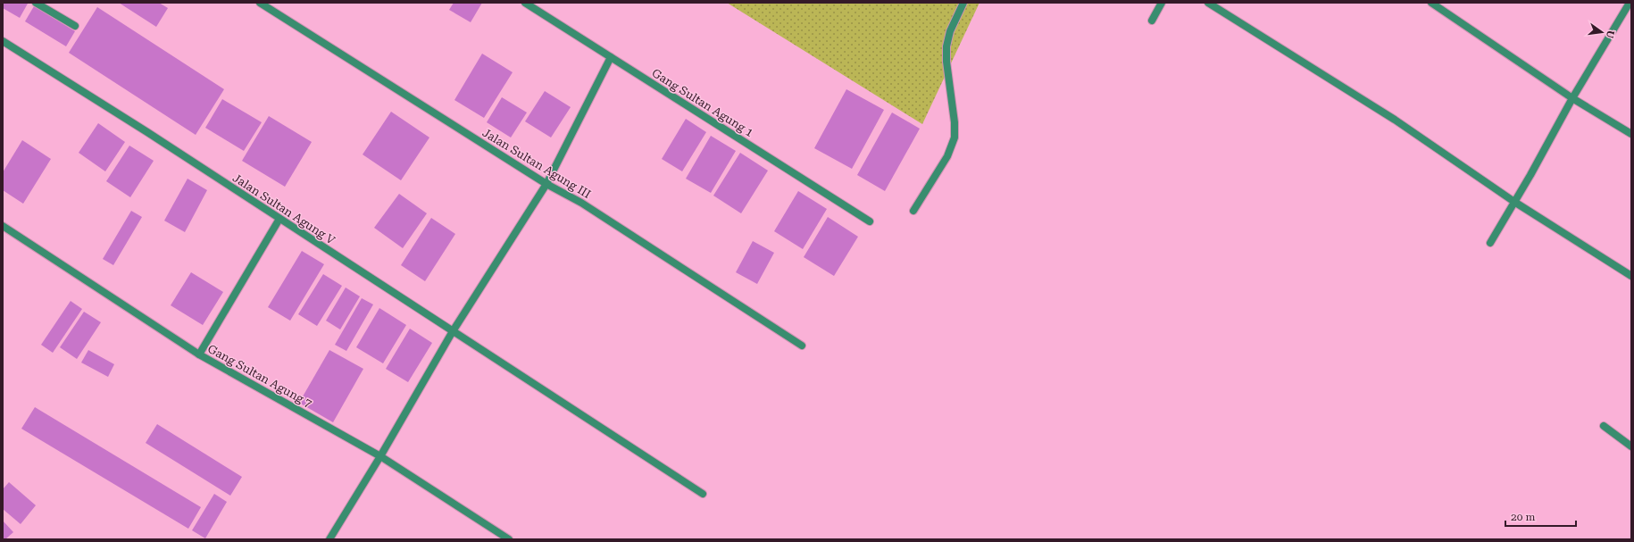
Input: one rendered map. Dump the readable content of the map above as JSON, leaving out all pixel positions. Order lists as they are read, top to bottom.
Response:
{
  "streets": {
    "street": [
      "Gang Sultan Agung 1",
      "Jalan Sultan Agung III",
      "Jalan Sultan Agung V",
      "Gang Sultan Agung 7"
    ]
  },
  "scale_bar": "20 m",
  "north": "right"
}
